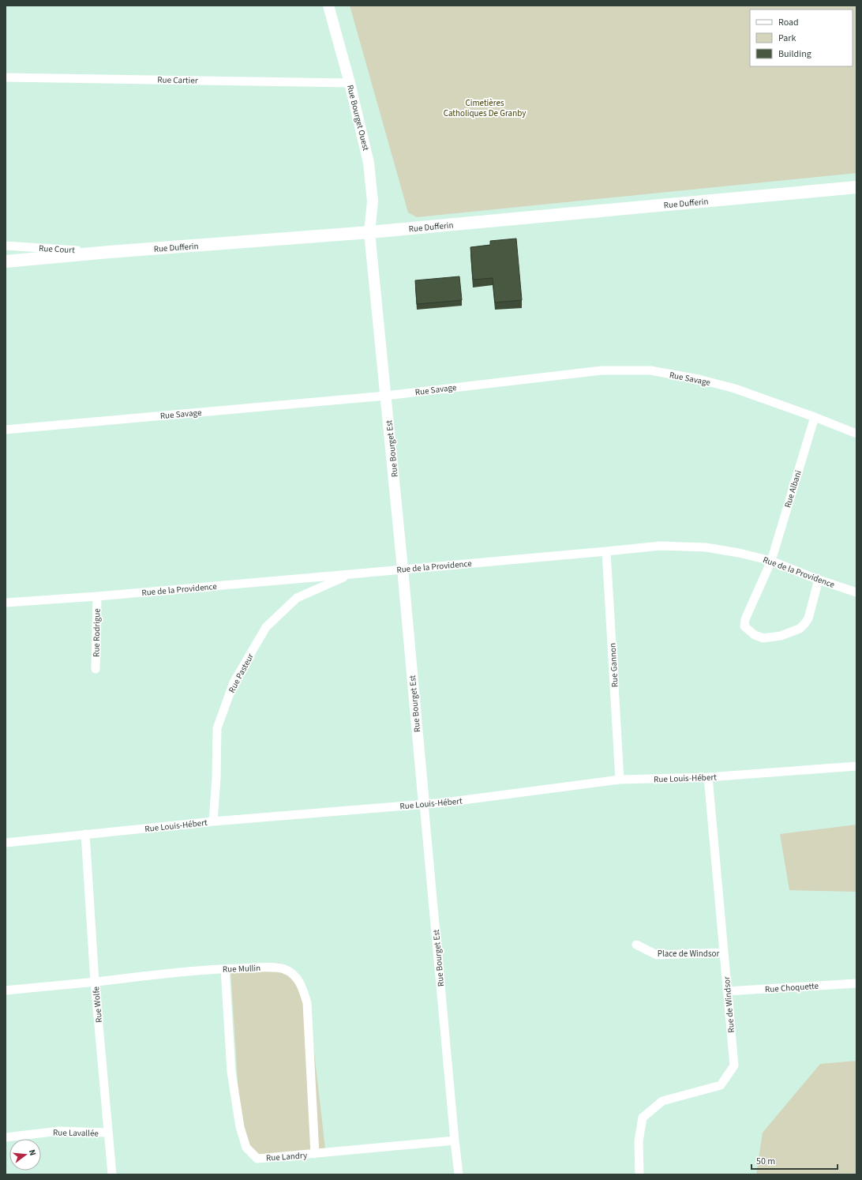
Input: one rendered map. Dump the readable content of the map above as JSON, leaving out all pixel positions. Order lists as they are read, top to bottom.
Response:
{
  "streets": {
    "main road": ["Rue Dufferin"],
    "street": [
      "Rue Cartier",
      "Rue Bourget Ouest",
      "Rue Court",
      "Rue Savage",
      "Rue Bourget Est",
      "Rue Albani",
      "Rue de la Providence",
      "Rue Rodrigue",
      "Rue Gannon",
      "Rue Pasteur",
      "Rue Louis-Hébert",
      "Place de Windsor",
      "Rue Mullin",
      "Rue Choquette",
      "Rue Wolfe",
      "Rue de Windsor",
      "Rue Lavallée",
      "Rue Landry"
    ]
  },
  "crossings": [
    ["Rue Cartier", "Rue Bourget Ouest"],
    ["Rue Bourget Ouest", "Rue Dufferin"],
    ["Rue Bourget Ouest", "Rue Bourget Est"],
    ["Rue Dufferin", "Rue Court"],
    ["Rue Dufferin", "Rue Bourget Est"],
    ["Rue Savage", "Rue Bourget Est"],
    ["Rue Savage", "Rue Albani"],
    ["Rue Bourget Est", "Rue de la Providence"],
    ["Rue Bourget Est", "Rue Louis-Hébert"],
    ["Rue Bourget Est", "Rue Landry"],
    ["Rue Albani", "Rue de la Providence"],
    ["Rue de la Providence", "Rue Rodrigue"],
    ["Rue de la Providence", "Rue Gannon"],
    ["Rue de la Providence", "Rue Pasteur"],
    ["Rue Gannon", "Rue Louis-Hébert"],
    ["Rue Pasteur", "Rue Louis-Hébert"],
    ["Rue Louis-Hébert", "Rue Wolfe"],
    ["Rue Louis-Hébert", "Rue de Windsor"],
    ["Place de Windsor", "Rue de Windsor"],
    ["Rue Mullin", "Rue Wolfe"],
    ["Rue Mullin", "Rue Landry"],
    ["Rue Choquette", "Rue de Windsor"],
    ["Rue Wolfe", "Rue Lavallée"]
  ],
  "parks": ["Cimetières Catholiques De Granby"],
  "legend": ["Road", "Park", "Building"],
  "scale_bar": "50 m",
  "north": "right"
}
